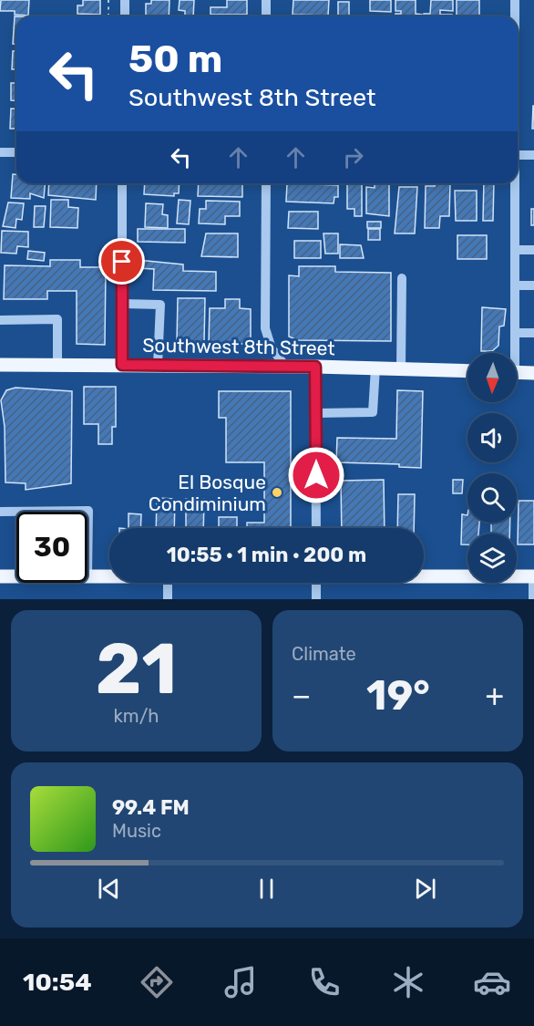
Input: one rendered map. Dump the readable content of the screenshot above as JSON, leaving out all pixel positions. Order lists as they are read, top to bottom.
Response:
{
  "streets": {
    "main road": ["Southwest 8th Street"]
  },
  "places": ["El Bosque Condiminium"],
  "north": "bottom",
  "page": {
    "turn": ["50 m", "Southwest 8th Street"],
    "limit": "30",
    "trip": "10:55 · 1 min · 200 m",
    "tile": [
      ["21", "km/h"],
      "Climate"
    ],
    "heat": ["−", "19°", "+"],
    "song": ["99.4 FM", "Music"],
    "tabs": "10:54"
  }
}
